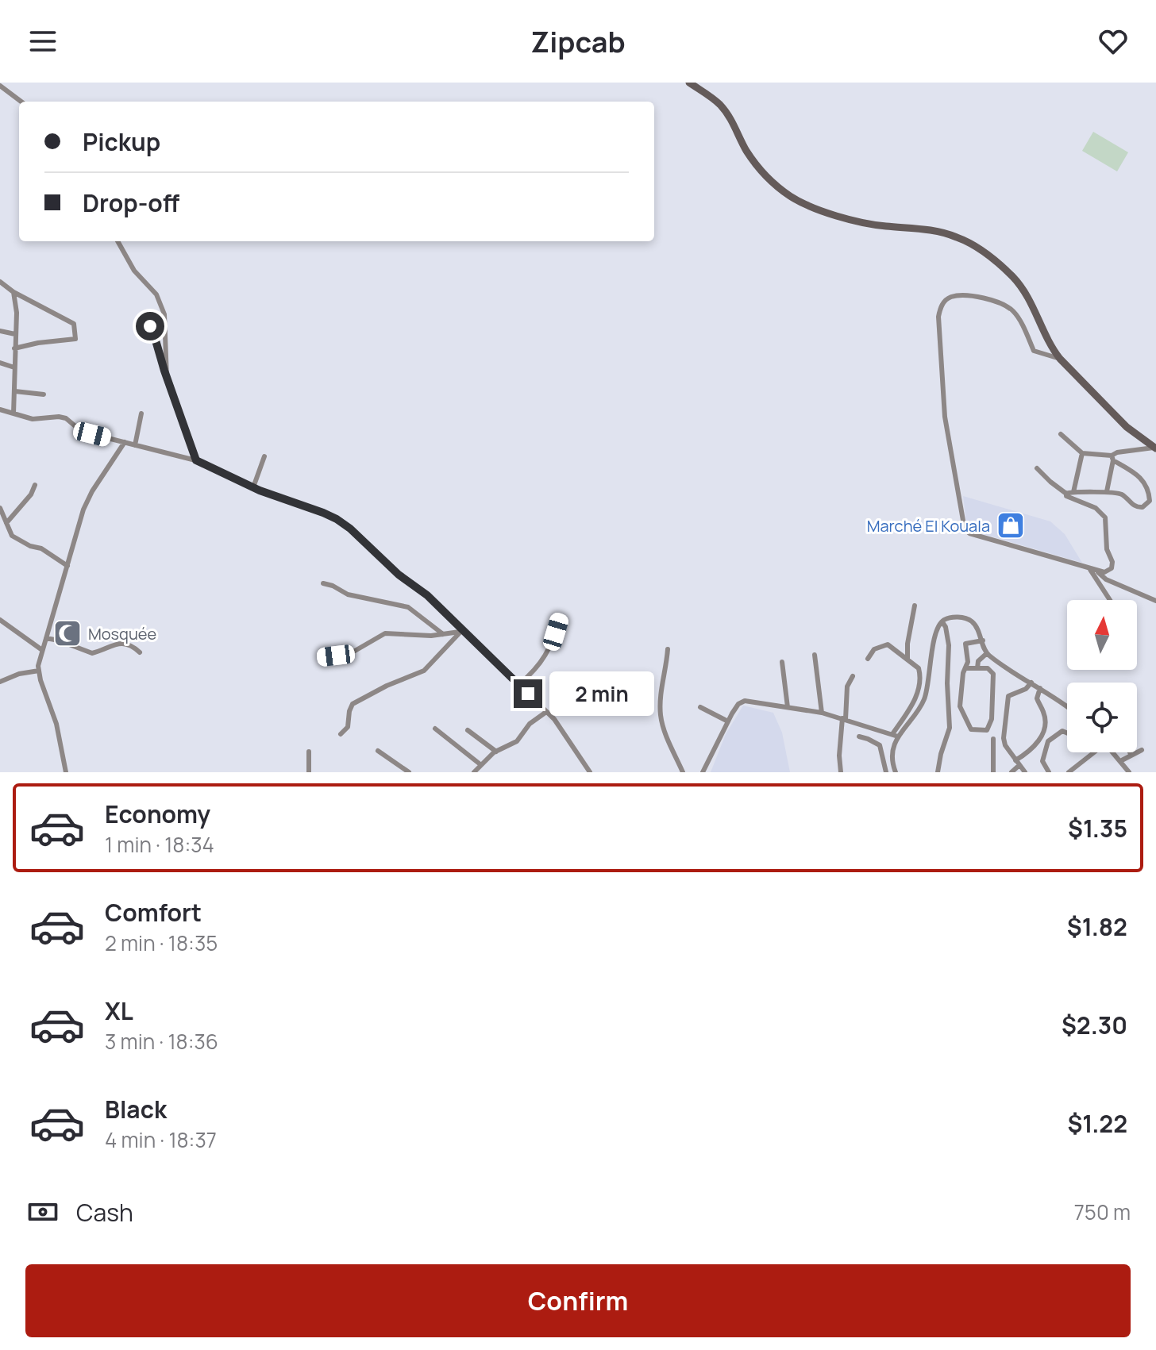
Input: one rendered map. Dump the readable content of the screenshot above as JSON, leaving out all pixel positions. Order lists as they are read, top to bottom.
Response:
{
  "places": {
    "shop": ["Marché El Kouala"],
    "mosque": ["Mosquée"]
  },
  "north": "top",
  "page": {
    "header": "Zipcab",
    "banner": ["Pickup", "Drop-off"],
    "bubble": "2 min",
    "list": [
      {
        "name": "Economy",
        "note": "1 min · 18:34",
        "value": "$1.35"
      },
      {
        "name": "Comfort",
        "note": "2 min · 18:35",
        "value": "$1.82"
      },
      {
        "name": "XL",
        "note": "3 min · 18:36",
        "value": "$2.30"
      },
      {
        "name": "Black",
        "note": "4 min · 18:37",
        "value": "$1.22"
      }
    ],
    "pay": ["Cash", "750 m"],
    "buttons": "Confirm"
  }
}
